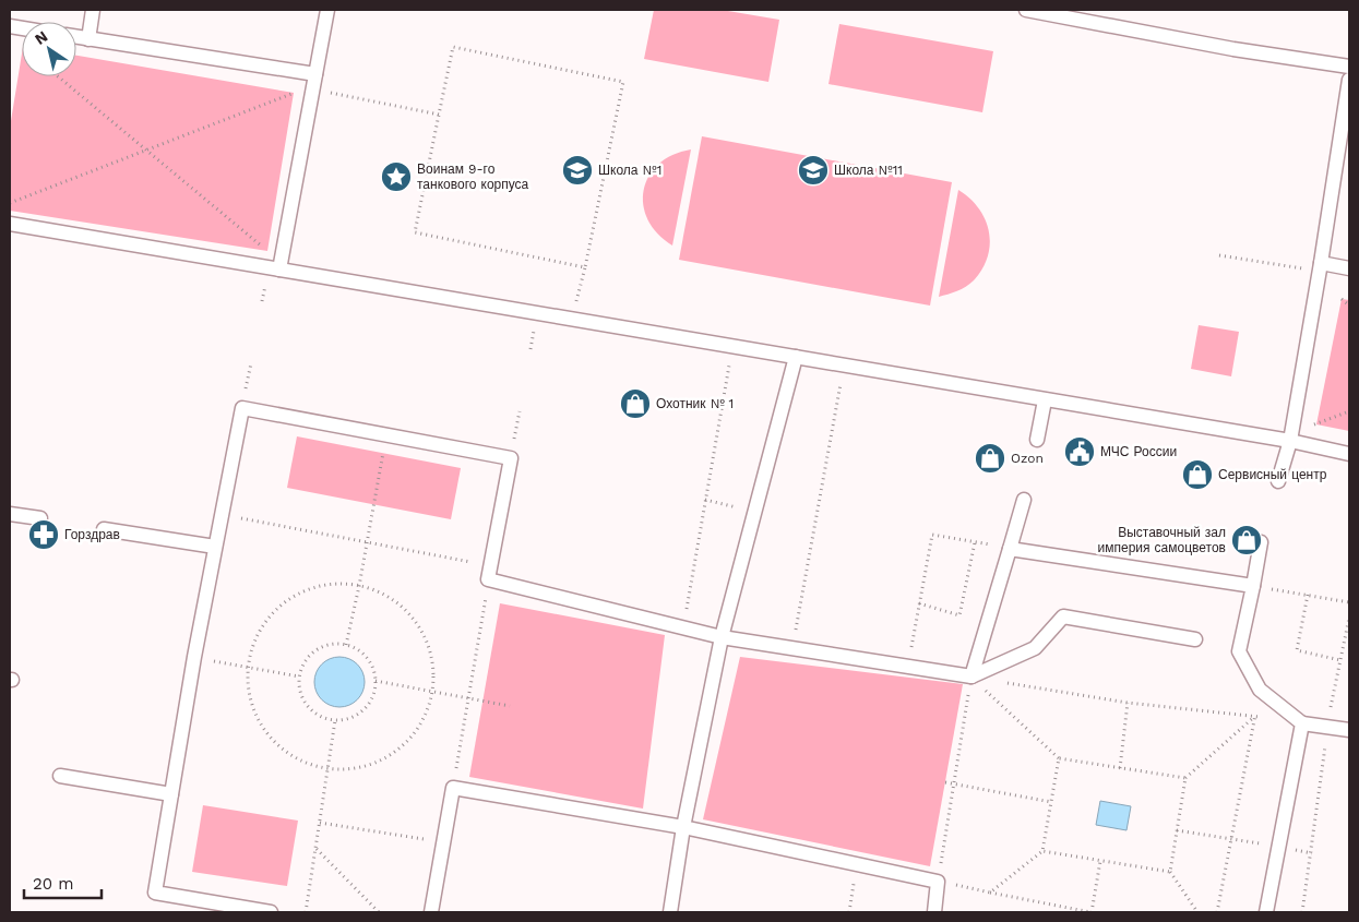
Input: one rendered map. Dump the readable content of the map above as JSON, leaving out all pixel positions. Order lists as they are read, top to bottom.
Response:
{
  "places": {
    "school or university": ["Школа №1", "Школа №11"],
    "place": ["Воинам 9-го танкового корпуса"],
    "shop": [
      "Охотник № 1",
      "Ozon",
      "Сервисный центр",
      "Выставочный зал империя самоцветов"
    ],
    "public building": ["МЧС России"],
    "pharmacy": ["Горздрав"]
  },
  "scale_bar": "20 m",
  "north": "top left"
}
